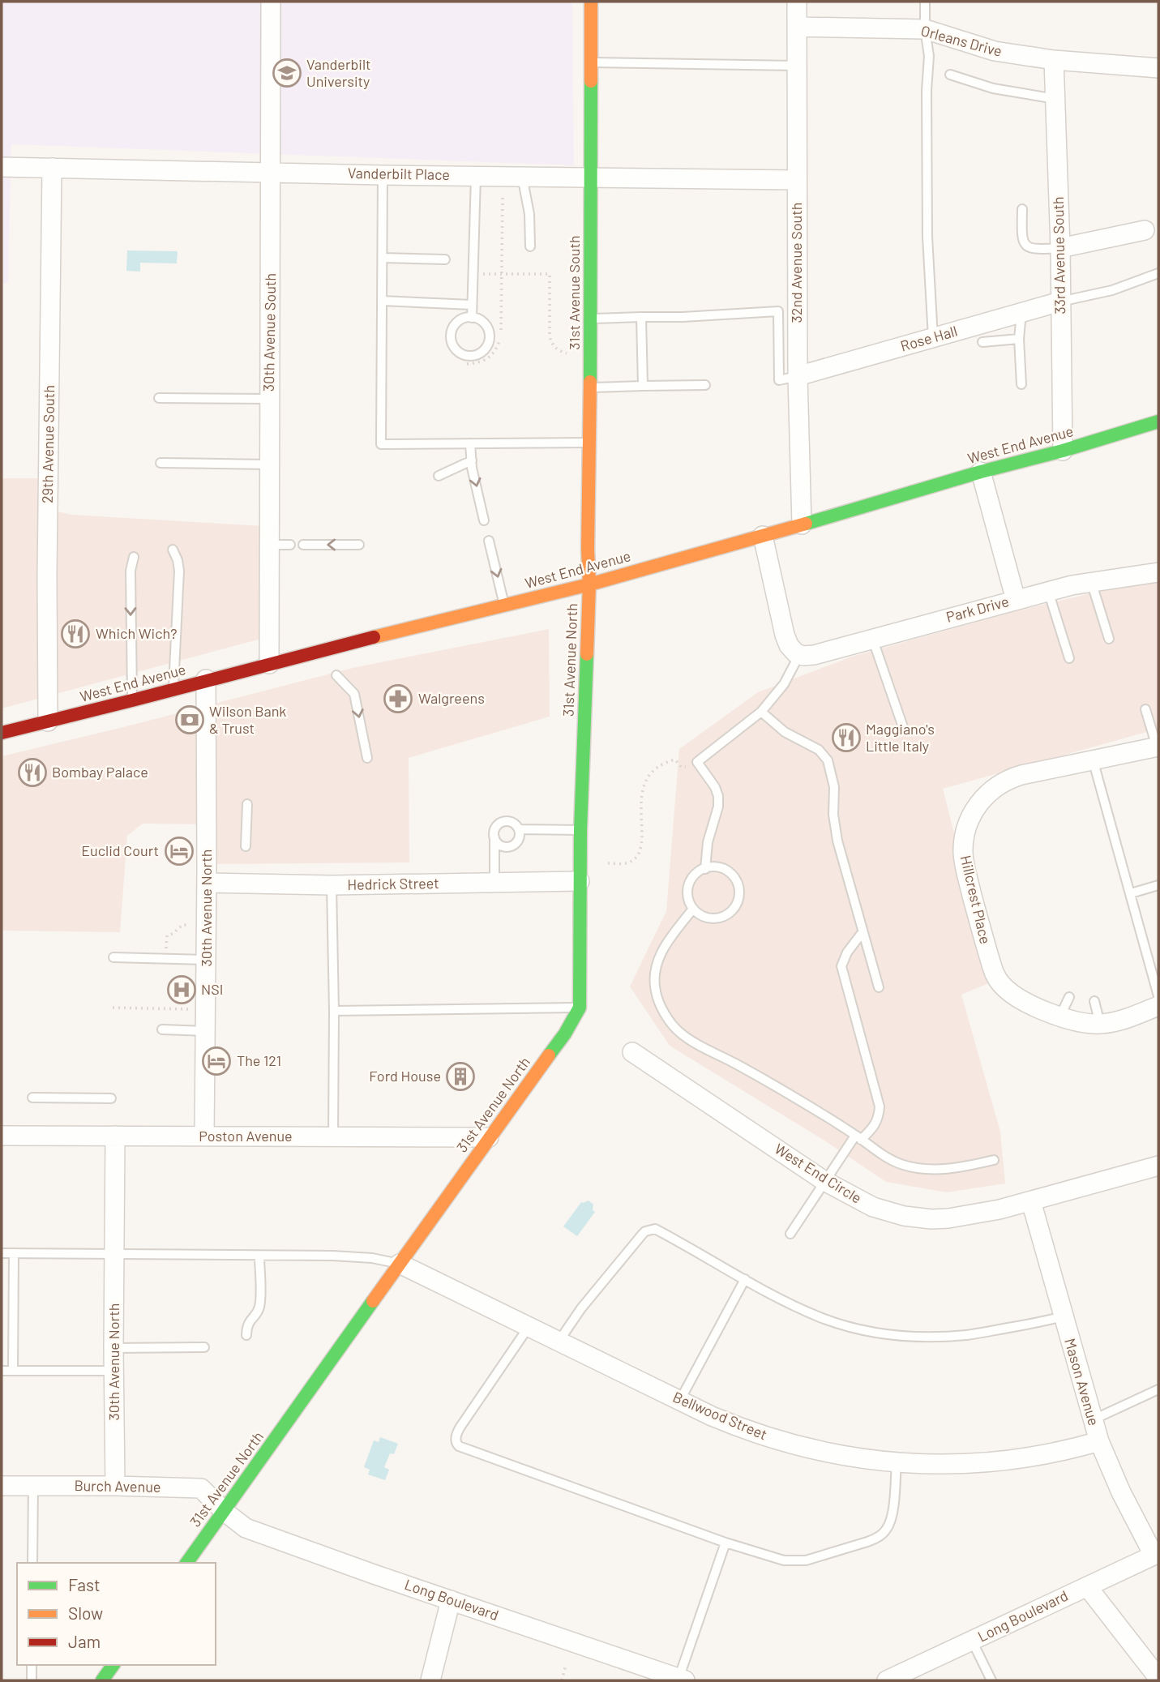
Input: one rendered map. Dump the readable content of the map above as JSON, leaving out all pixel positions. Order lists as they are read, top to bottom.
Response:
{
  "streets": {
    "main road": ["31st Avenue South", "West End Avenue", "31st Avenue North"],
    "street": [
      "Orleans Drive",
      "Vanderbilt Place",
      "33rd Avenue South",
      "32nd Avenue South",
      "30th Avenue South",
      "Rose Hall",
      "29th Avenue South",
      "Park Drive",
      "Hedrick Street",
      "Hillcrest Place",
      "30th Avenue North",
      "Poston Avenue",
      "West End Circle",
      "Mason Avenue",
      "Bellwood Street",
      "Burch Avenue",
      "Long Boulevard"
    ]
  },
  "crossings": [
    ["Orleans Drive", "33rd Avenue South"],
    ["Orleans Drive", "32nd Avenue South"],
    ["Vanderbilt Place", "32nd Avenue South"],
    ["Vanderbilt Place", "31st Avenue South"],
    ["Vanderbilt Place", "30th Avenue South"],
    ["Vanderbilt Place", "29th Avenue South"],
    ["33rd Avenue South", "Rose Hall"],
    ["33rd Avenue South", "West End Avenue"],
    ["32nd Avenue South", "Rose Hall"],
    ["32nd Avenue South", "West End Avenue"],
    ["31st Avenue South", "West End Avenue"],
    ["31st Avenue South", "31st Avenue North"],
    ["30th Avenue South", "West End Avenue"],
    ["29th Avenue South", "West End Avenue"],
    ["West End Avenue", "31st Avenue North"],
    ["West End Avenue", "30th Avenue North"],
    ["31st Avenue North", "Hedrick Street"],
    ["31st Avenue North", "Poston Avenue"],
    ["31st Avenue North", "Bellwood Street"],
    ["31st Avenue North", "Burch Avenue"],
    ["31st Avenue North", "Long Boulevard"],
    ["Hedrick Street", "30th Avenue North"],
    ["30th Avenue North", "Poston Avenue"],
    ["30th Avenue North", "Burch Avenue"],
    ["West End Circle", "Mason Avenue"],
    ["Mason Avenue", "Bellwood Street"],
    ["Mason Avenue", "Long Boulevard"],
    ["Burch Avenue", "Long Boulevard"]
  ],
  "places": {
    "school or university": ["Vanderbilt University"],
    "restaurant": ["Which Wich?", "Maggiano's Little Italy", "Bombay Palace"],
    "pharmacy": ["Walgreens"],
    "bank": ["Wilson Bank & Trust"],
    "hotel": ["Euclid Court", "The 121"],
    "hospital": ["NSI"],
    "building": ["Ford House"]
  },
  "legend": ["Fast", "Slow", "Jam"]
}
